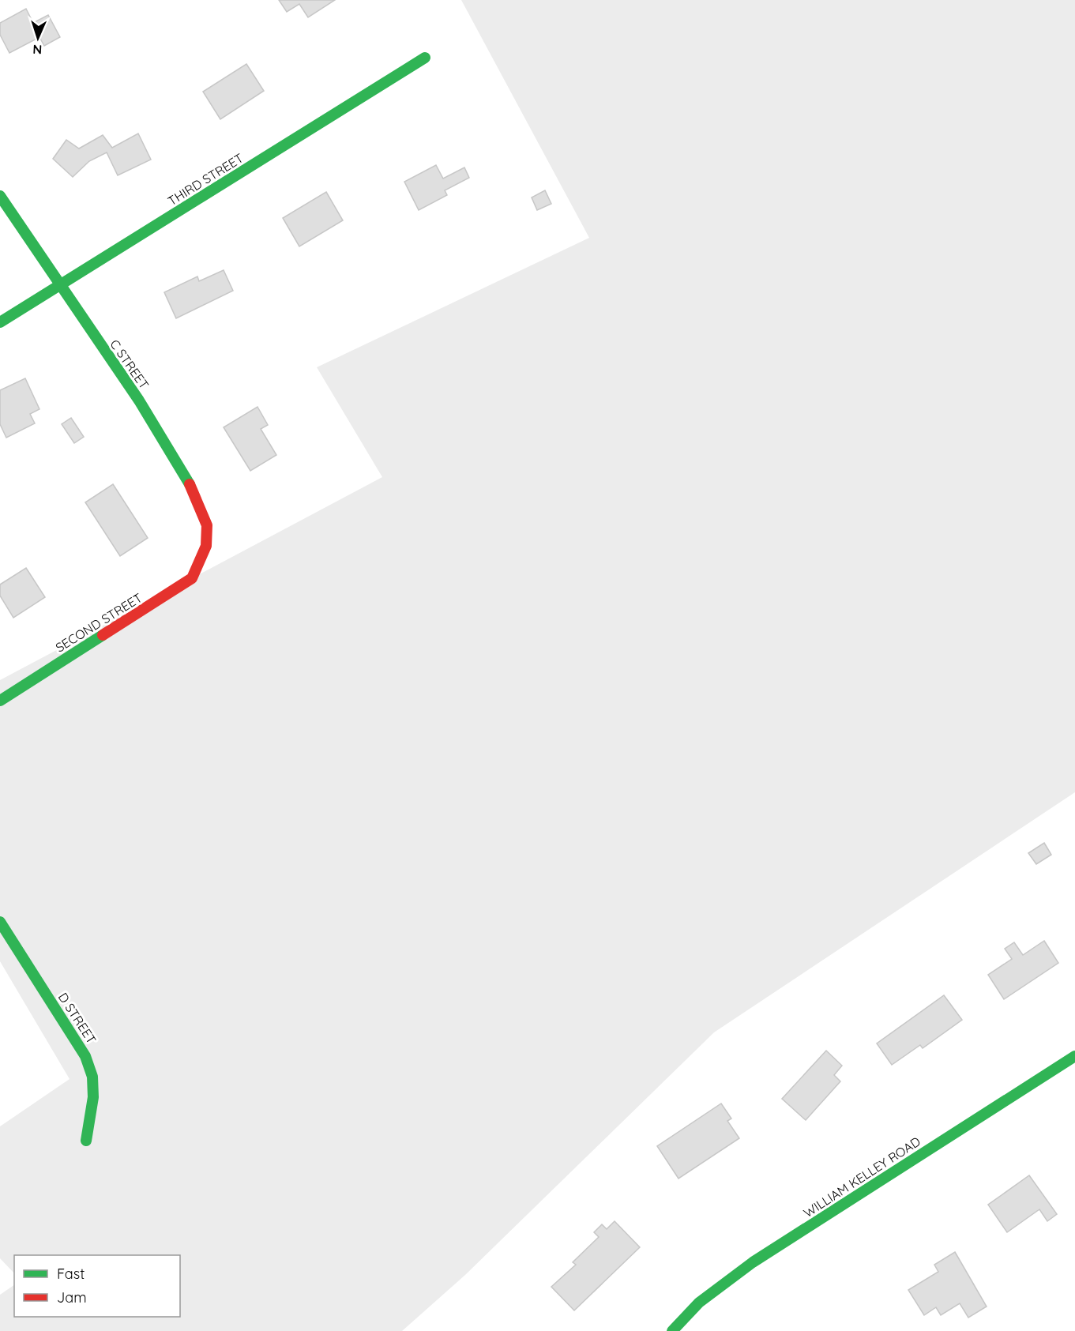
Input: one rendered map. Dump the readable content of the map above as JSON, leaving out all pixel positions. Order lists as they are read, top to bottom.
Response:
{
  "streets": {
    "street": [
      "THIRD STREET",
      "C STREET",
      "SECOND STREET",
      "D STREET",
      "WILLIAM KELLEY ROAD"
    ]
  },
  "crossings": [
    ["THIRD STREET", "C STREET"],
    ["C STREET", "SECOND STREET"]
  ],
  "legend": ["Fast", "Jam"],
  "north": "bottom"
}
